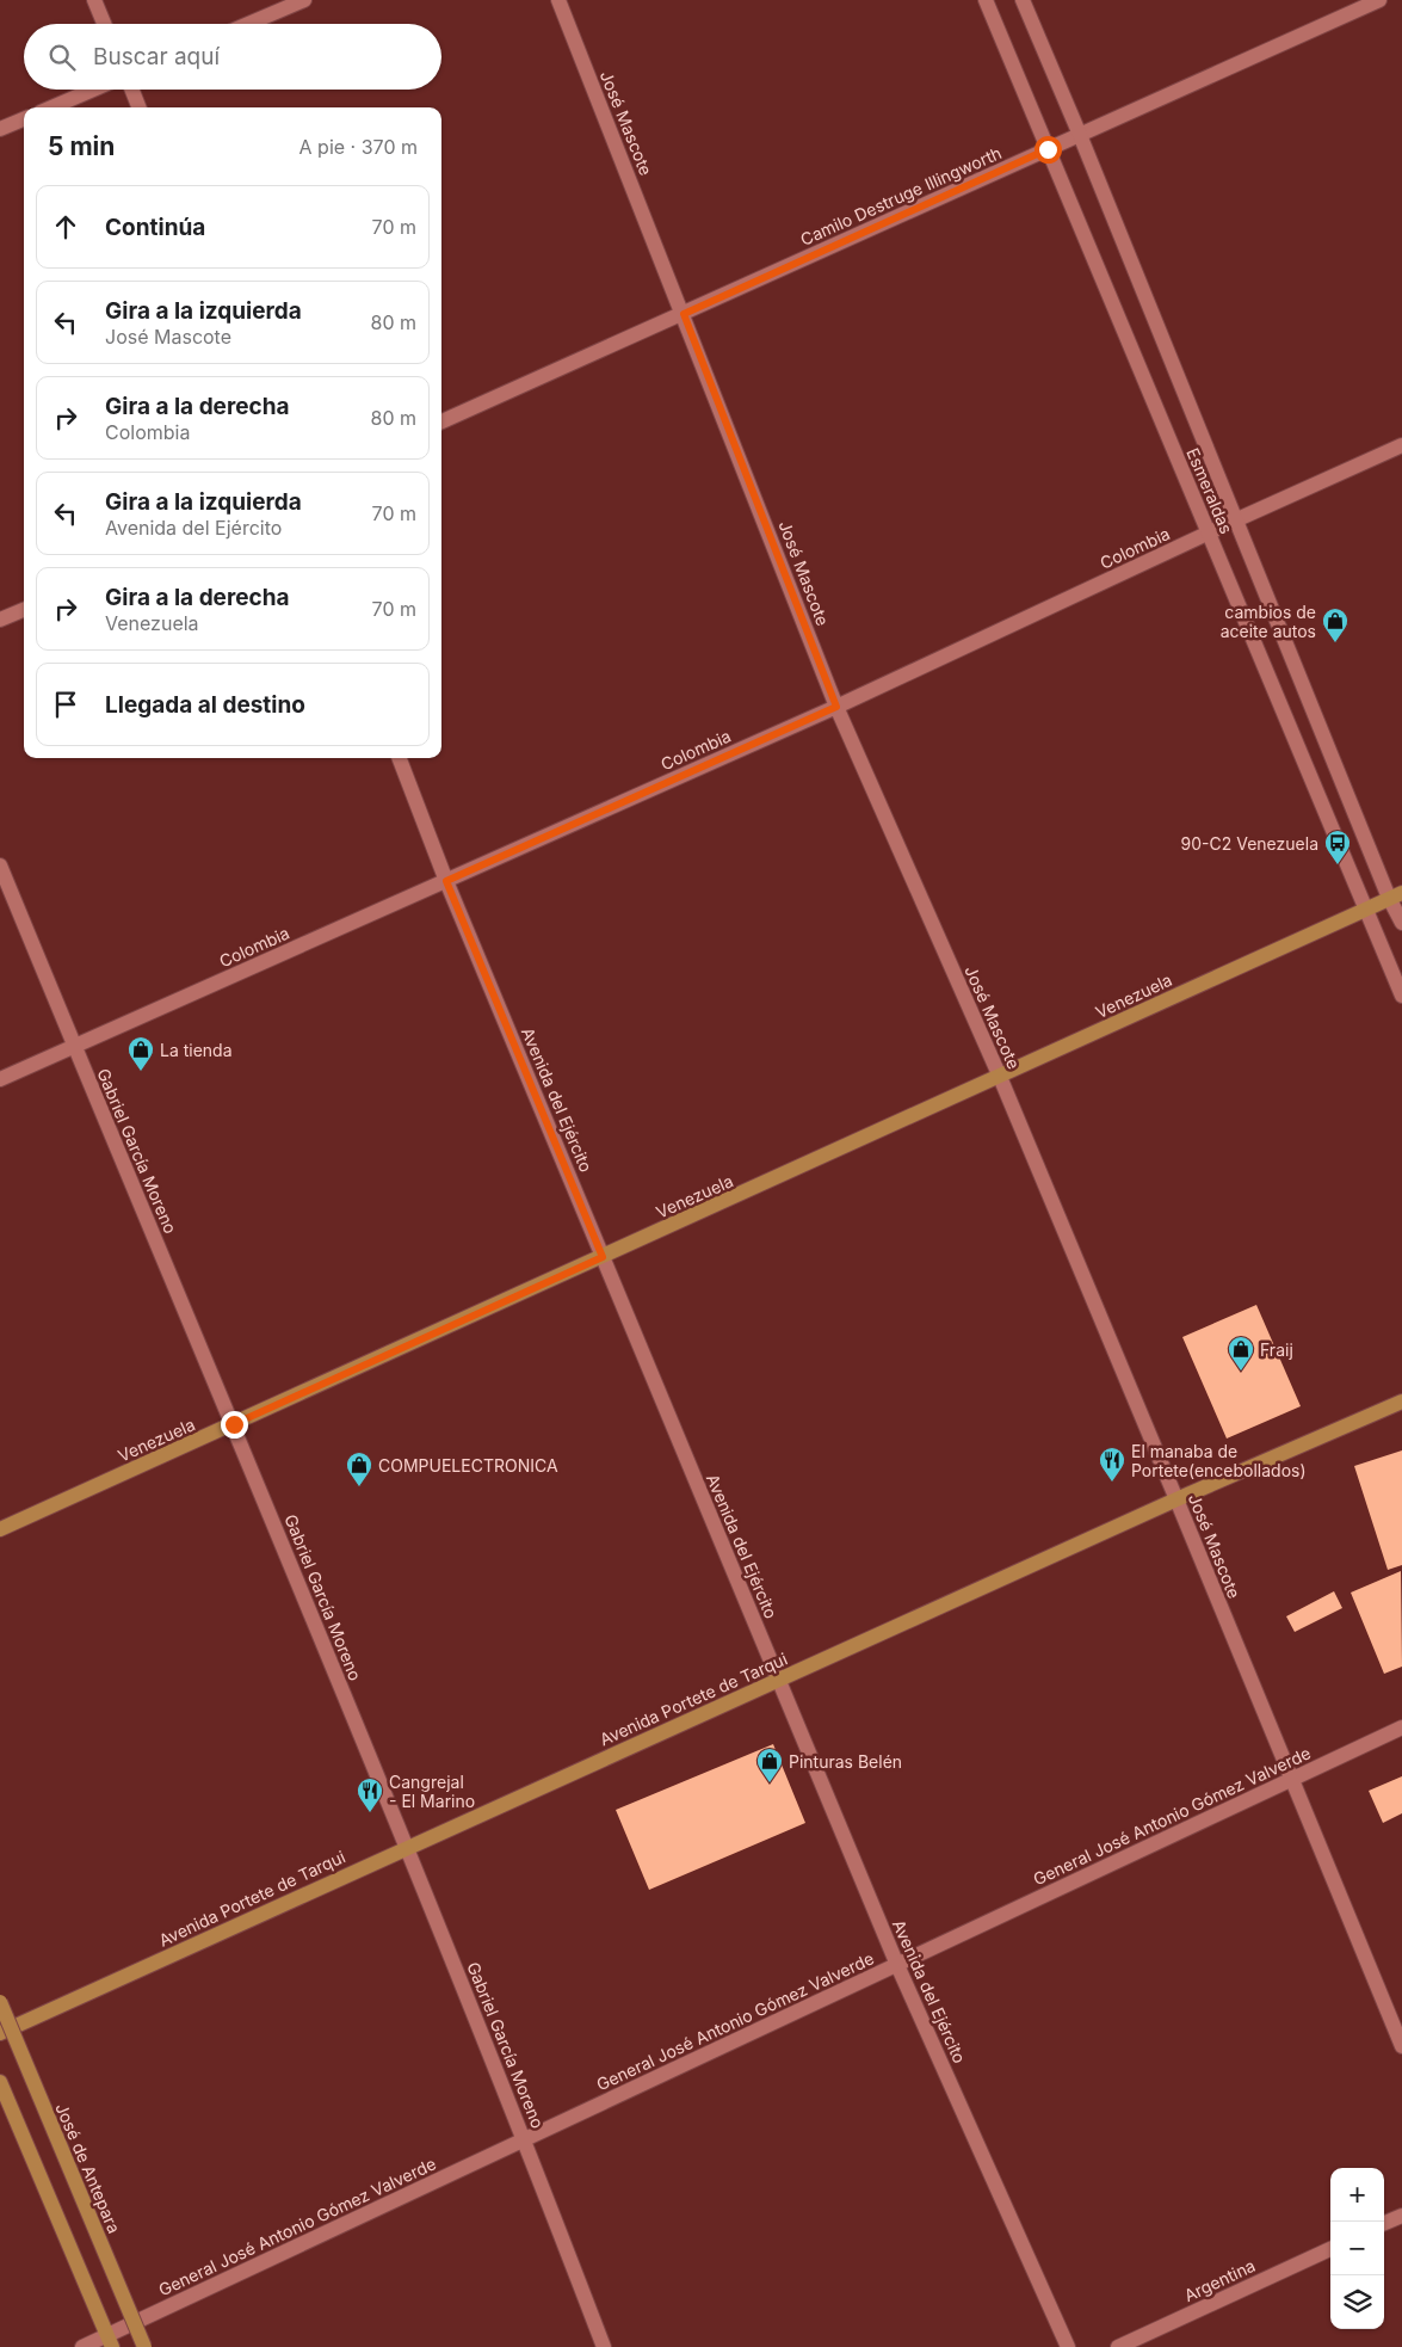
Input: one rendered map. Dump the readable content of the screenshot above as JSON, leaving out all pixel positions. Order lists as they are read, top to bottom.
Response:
{
  "streets": {
    "main road": ["Venezuela", "Avenida Portete de Tarqui", "José de Antepara"],
    "street": [
      "José Mascote",
      "Camilo Destruge Illingworth",
      "Esmeraldas",
      "Colombia",
      "Avenida del Ejército",
      "Gabriel García Moreno",
      "General José Antonio Gómez Valverde",
      "Argentina"
    ]
  },
  "crossings": [
    ["José Mascote", "Camilo Destruge Illingworth"],
    ["José Mascote", "Colombia"],
    ["José Mascote", "Venezuela"],
    ["José Mascote", "Avenida Portete de Tarqui"],
    ["José Mascote", "General José Antonio Gómez Valverde"],
    ["Camilo Destruge Illingworth", "Esmeraldas"],
    ["Esmeraldas", "Colombia"],
    ["Esmeraldas", "Venezuela"],
    ["Colombia", "Avenida del Ejército"],
    ["Colombia", "Gabriel García Moreno"],
    ["Venezuela", "Avenida del Ejército"],
    ["Venezuela", "Gabriel García Moreno"],
    ["Avenida del Ejército", "Avenida Portete de Tarqui"],
    ["Avenida del Ejército", "General José Antonio Gómez Valverde"],
    ["Gabriel García Moreno", "Avenida Portete de Tarqui"],
    ["Gabriel García Moreno", "General José Antonio Gómez Valverde"]
  ],
  "places": {
    "shop": [
      "cambios de aceite autos",
      "La tienda",
      "Fraij",
      "COMPUELECTRONICA",
      "Pinturas Belén"
    ],
    "bus stop": ["90-C2 Venezuela"],
    "restaurant": ["El manaba de Portete(encebollados)", "Cangrejal - El Marino"]
  },
  "page": {
    "search": "Buscar aquí",
    "heading": ["5 min", "A pie · 370 m"],
    "list": [
      ["Continúa", "70 m"],
      ["Gira a la izquierda", "José Mascote", "80 m"],
      ["Gira a la derecha", "Colombia", "80 m"],
      ["Gira a la izquierda", "Avenida del Ejército", "70 m"],
      ["Gira a la derecha", "Venezuela", "70 m"],
      "Llegada al destino"
    ],
    "map_buttons": ["+", "−"]
  }
}
